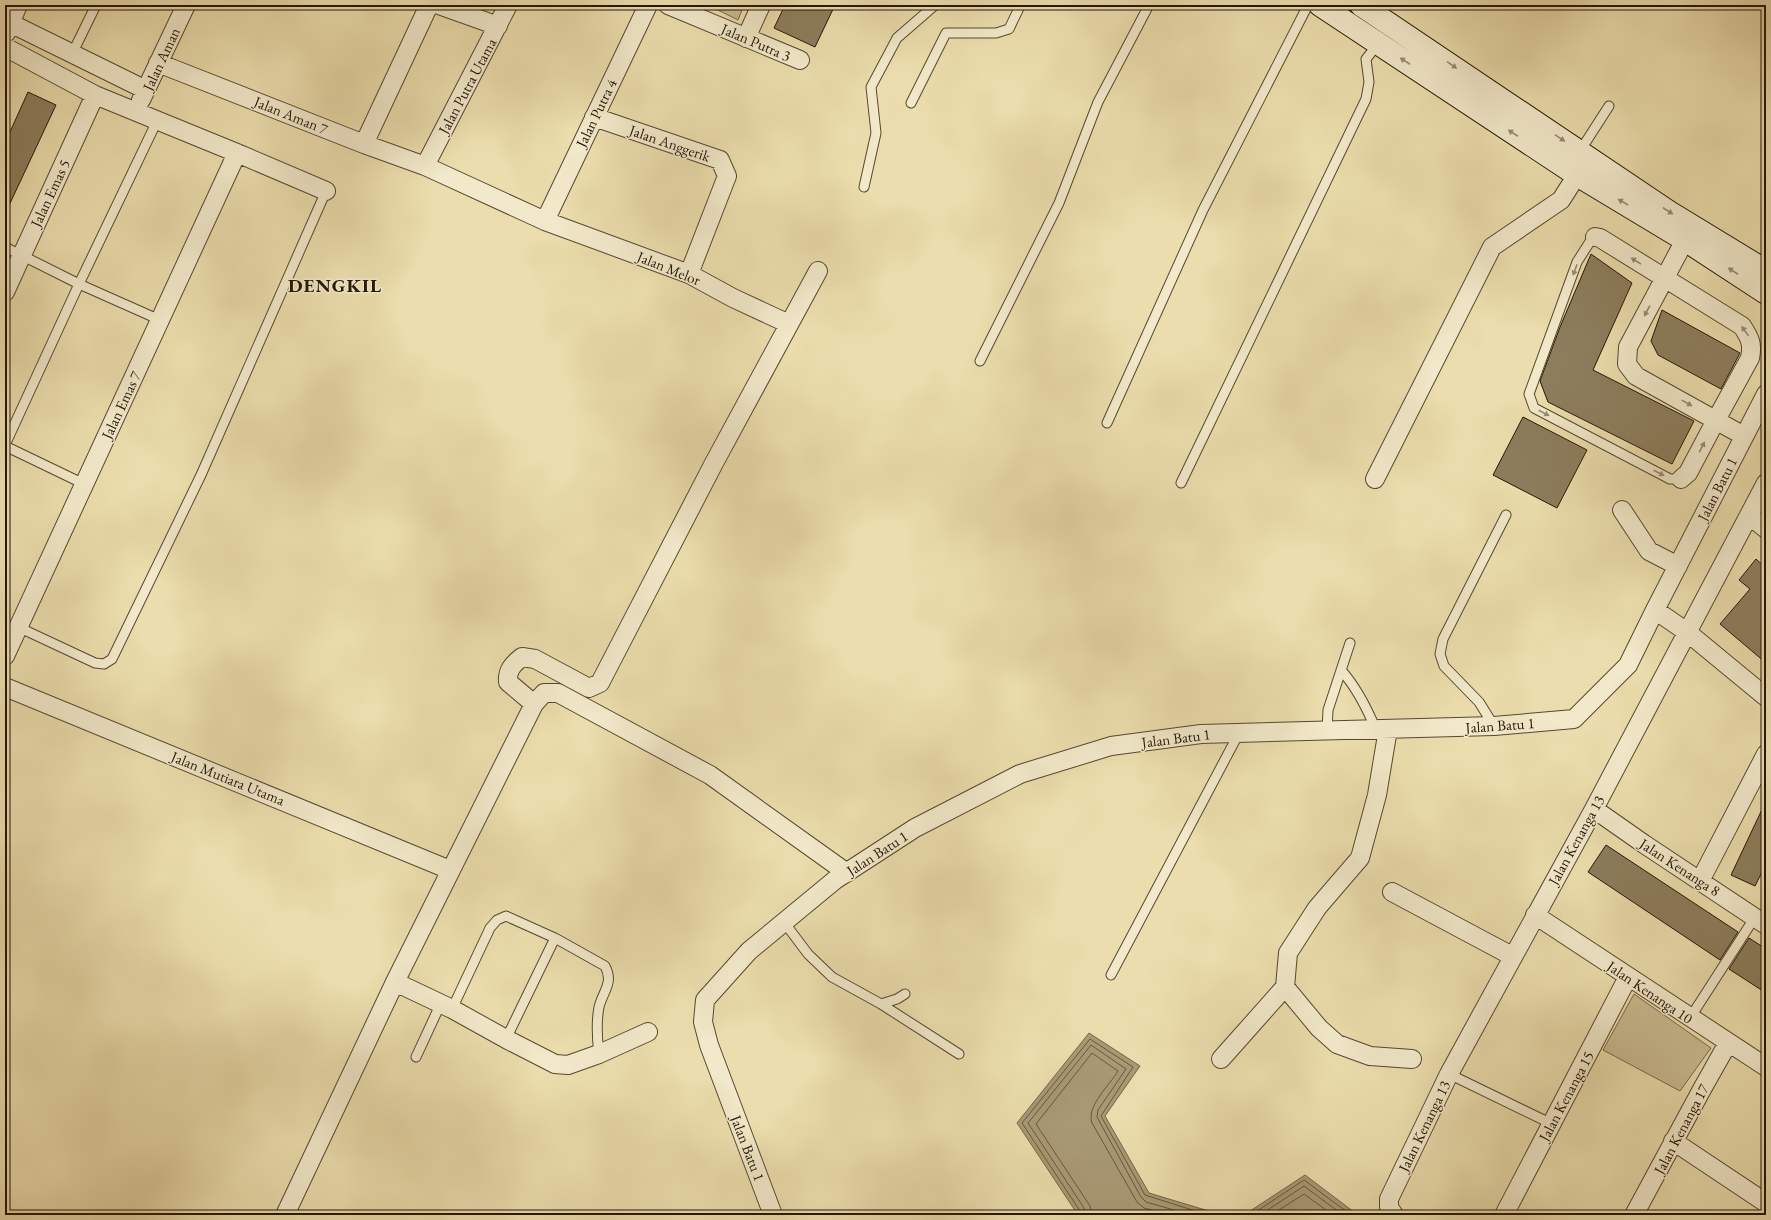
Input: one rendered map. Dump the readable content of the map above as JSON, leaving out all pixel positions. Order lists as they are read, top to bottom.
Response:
{
  "streets": {
    "street": [
      "Jalan Putra 3",
      "Jalan Aman",
      "Jalan Putra Utama",
      "Jalan Putra 4",
      "Jalan Aman 7",
      "Jalan Anggerik",
      "Jalan Emas 5",
      "Jalan Melor",
      "Jalan Emas 7",
      "Jalan Batu 1",
      "Jalan Mutiara Utama",
      "Jalan Kenanga 13",
      "Jalan Kenanga 8",
      "Jalan Kenanga 10",
      "Jalan Kenanga 15",
      "Jalan Kenanga 17"
    ]
  },
  "crossings": [
    ["Jalan Aman", "Jalan Aman 7"],
    ["Jalan Putra Utama", "Jalan Aman 7"],
    ["Jalan Putra Utama", "Jalan Melor"],
    ["Jalan Putra 4", "Jalan Anggerik"],
    ["Jalan Putra 4", "Jalan Melor"],
    ["Jalan Aman 7", "Jalan Melor"],
    ["Jalan Anggerik", "Jalan Melor"],
    ["Jalan Kenanga 13", "Jalan Kenanga 8"],
    ["Jalan Kenanga 13", "Jalan Kenanga 10"],
    ["Jalan Kenanga 10", "Jalan Kenanga 15"],
    ["Jalan Kenanga 10", "Jalan Kenanga 17"]
  ],
  "districts": ["DENGKIL"]
}
